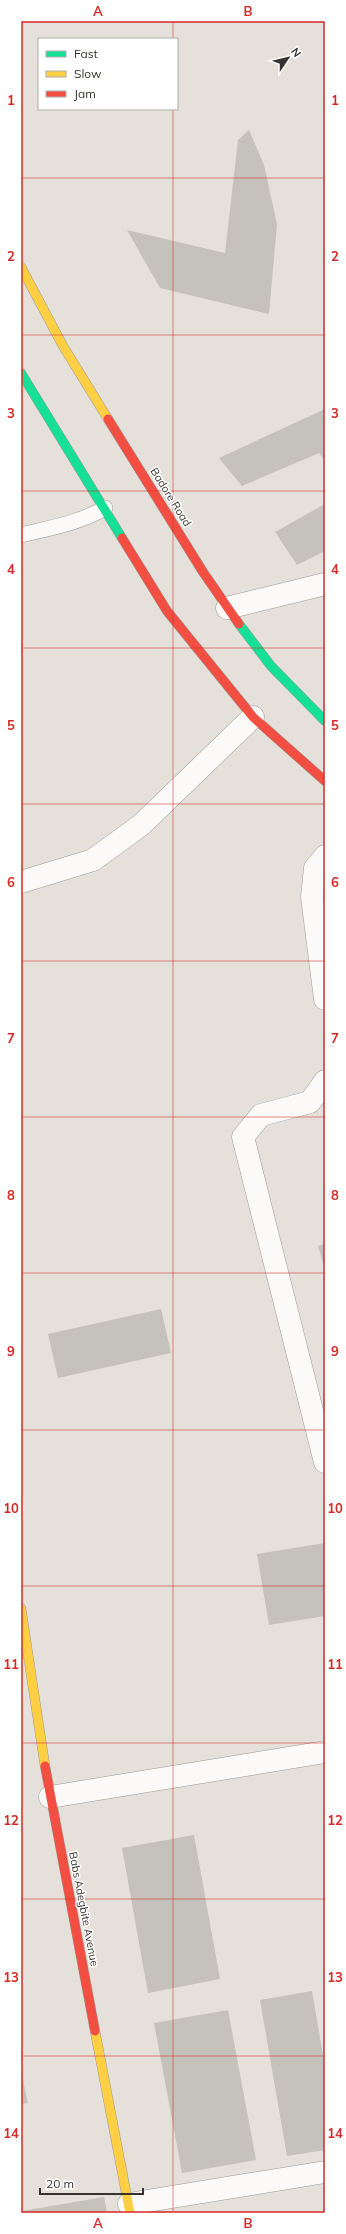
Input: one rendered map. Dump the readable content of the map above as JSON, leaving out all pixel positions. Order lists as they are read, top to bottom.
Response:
{
  "streets": {
    "main road": ["Badore Road", "Babs Adegbite Avenue"]
  },
  "legend": ["Fast", "Slow", "Jam"],
  "scale_bar": "20 m",
  "north": "top right",
  "grid": {
    "columns": ["A", "B"],
    "rows": [
      "1",
      "2",
      "3",
      "4",
      "5",
      "6",
      "7",
      "8",
      "9",
      "10",
      "11",
      "12",
      "13",
      "14"
    ]
  }
}
